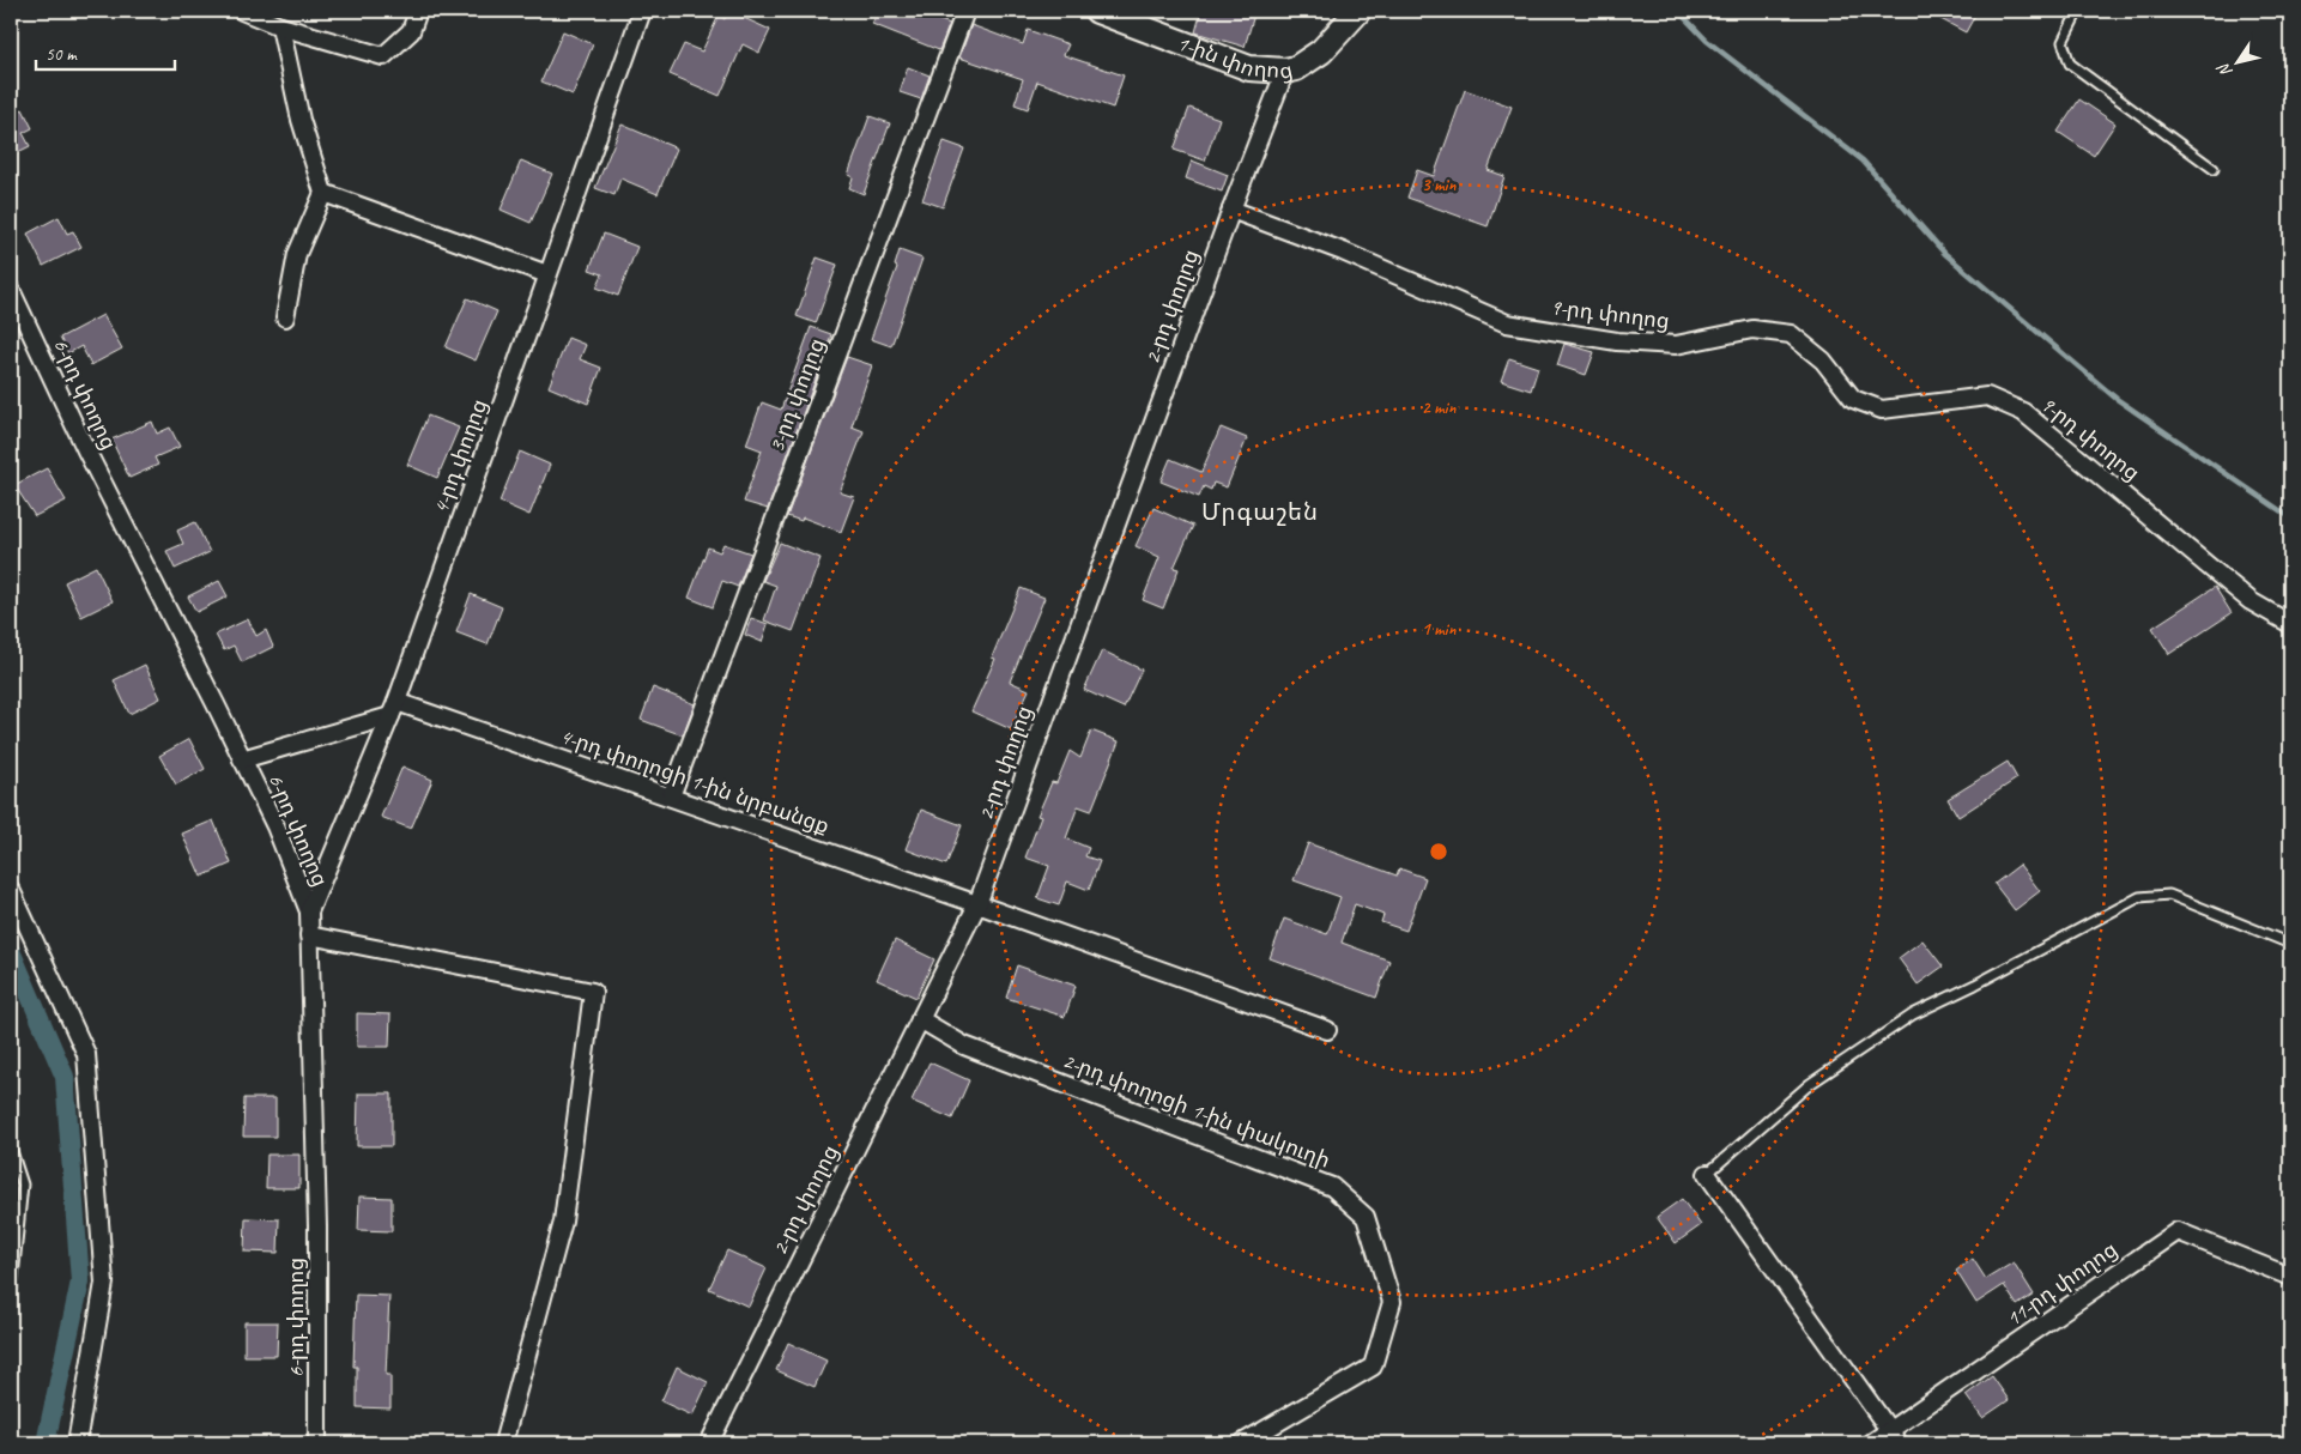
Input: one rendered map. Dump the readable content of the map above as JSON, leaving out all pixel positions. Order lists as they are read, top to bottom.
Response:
{
  "streets": {
    "main road": ["1-ին փողոց"],
    "street": [
      "2-րդ փողոց",
      "9-րդ փողոց",
      "6-րդ փողոց",
      "3-րդ փողոց",
      "4-րդ փողոց",
      "4-րդ փողոցի 1-ին նրբանցք",
      "2-րդ փողոցի 1-ին փակուղի",
      "11-րդ փողոց"
    ]
  },
  "crossings": [
    ["1-ին փողոց", "2-րդ փողոց"],
    ["2-րդ փողոց", "9-րդ փողոց"],
    ["2-րդ փողոց", "4-րդ փողոցի 1-ին նրբանցք"],
    ["2-րդ փողոց", "2-րդ փողոցի 1-ին փակուղի"],
    ["6-րդ փողոց", "4-րդ փողոց"],
    ["3-րդ փողոց", "4-րդ փողոցի 1-ին նրբանցք"],
    ["4-րդ փողոց", "4-րդ փողոցի 1-ին նրբանցք"]
  ],
  "districts": ["Մրգաշեն"],
  "scale_bar": "50 m",
  "north": "bottom left",
  "rings": ["3 min", "2 min", "1 min"]
}
